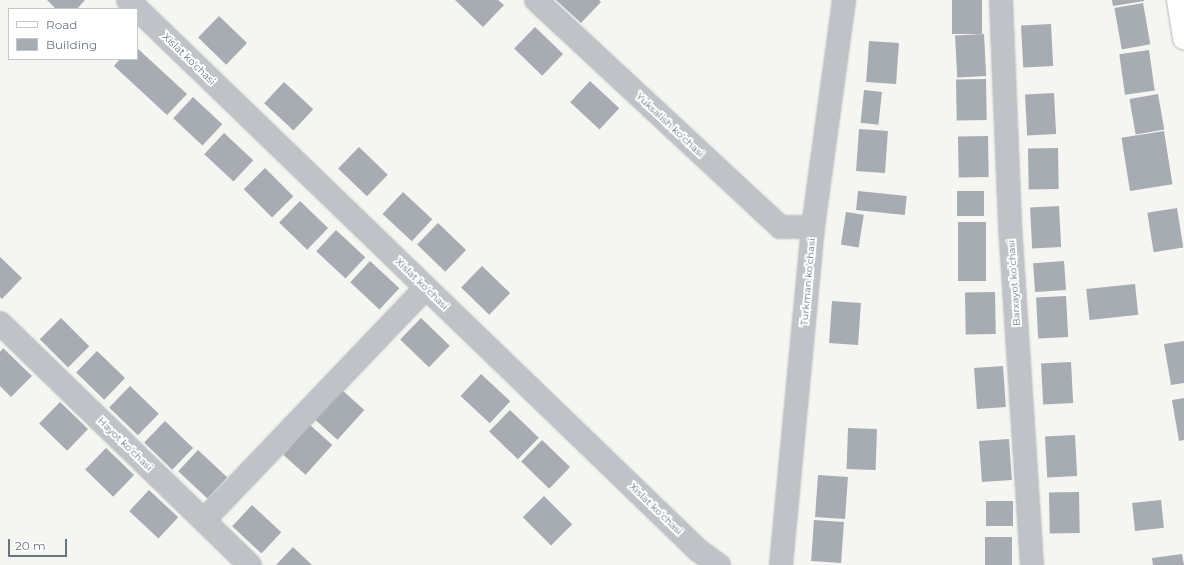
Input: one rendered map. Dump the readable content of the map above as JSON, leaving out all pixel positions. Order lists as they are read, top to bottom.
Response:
{
  "streets": {
    "street": [
      "Xislat ko'chasi",
      "Yuksalish ko'chasi",
      "Turkman ko'chasi",
      "Barxayot ko'chasi",
      "Hayot ko'chasi"
    ]
  },
  "crossings": [
    ["Yuksalish ko'chasi", "Turkman ko'chasi"]
  ],
  "legend": ["Road", "Building"],
  "scale_bar": "20 m"
}
